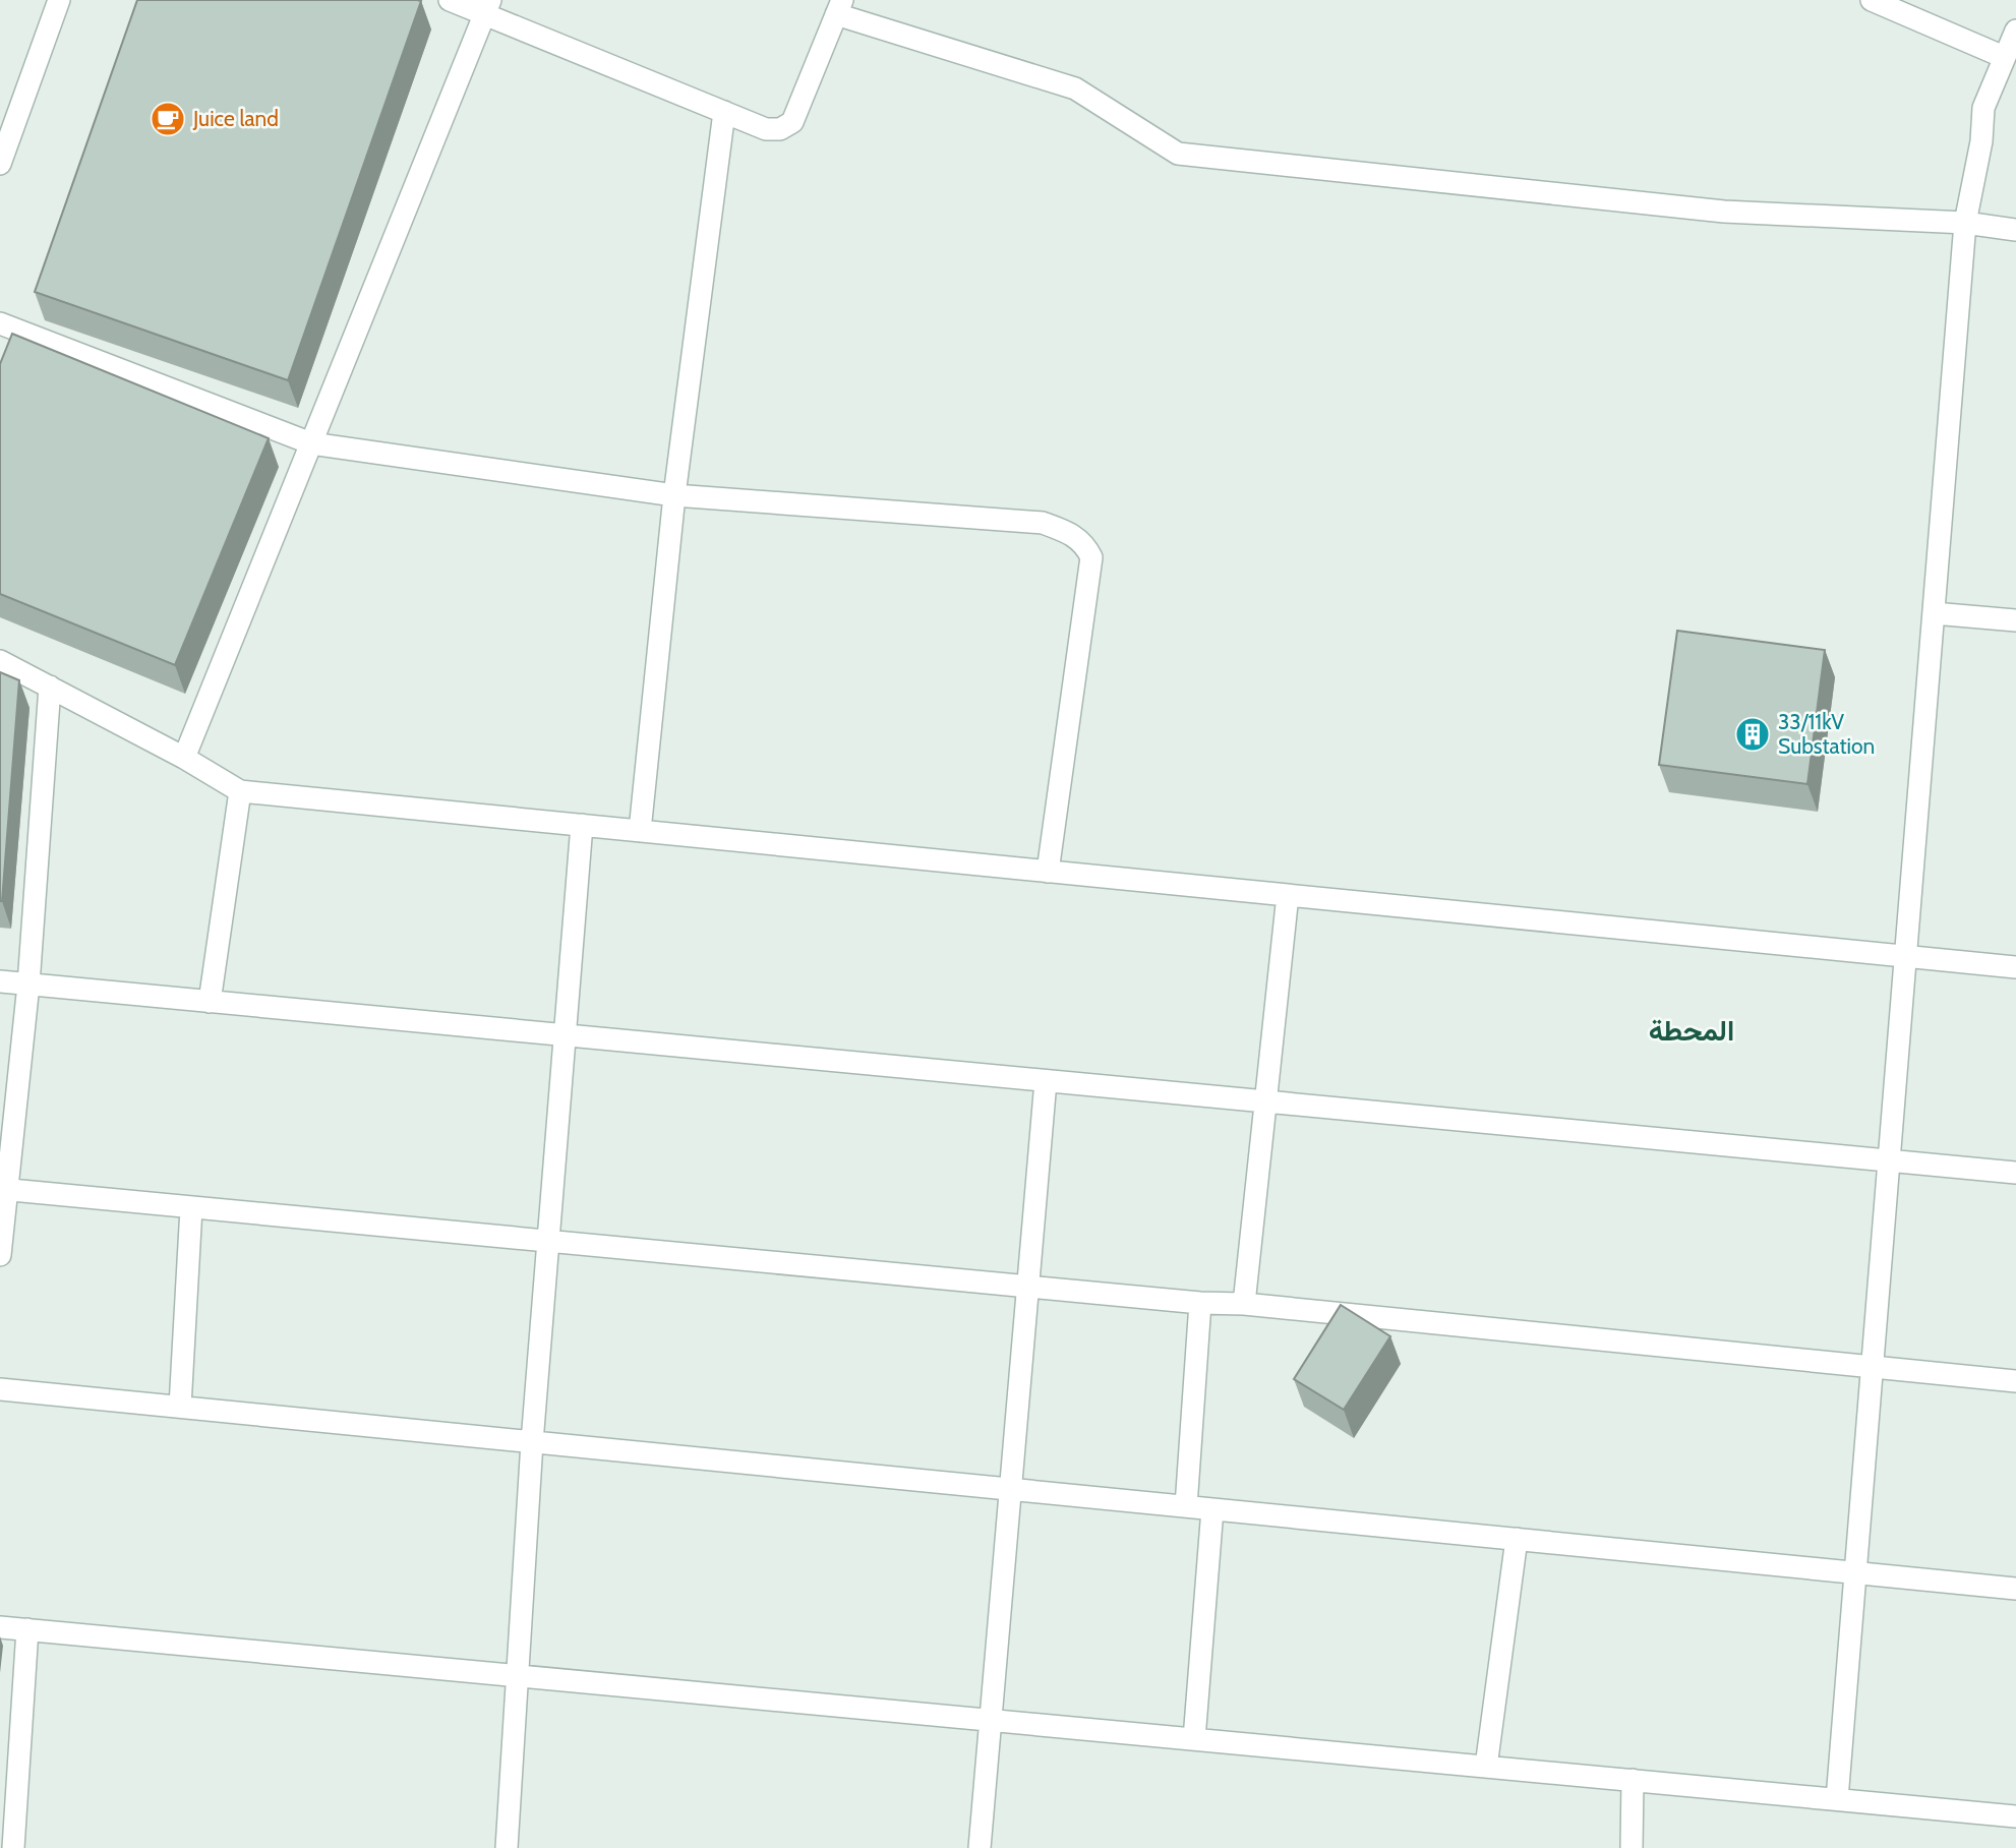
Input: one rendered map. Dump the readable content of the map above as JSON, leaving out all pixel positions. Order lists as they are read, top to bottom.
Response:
{
  "districts": ["المحطة"],
  "places": {
    "cafe": ["Juice land"],
    "building": ["33/11kV Substation"]
  }
}
